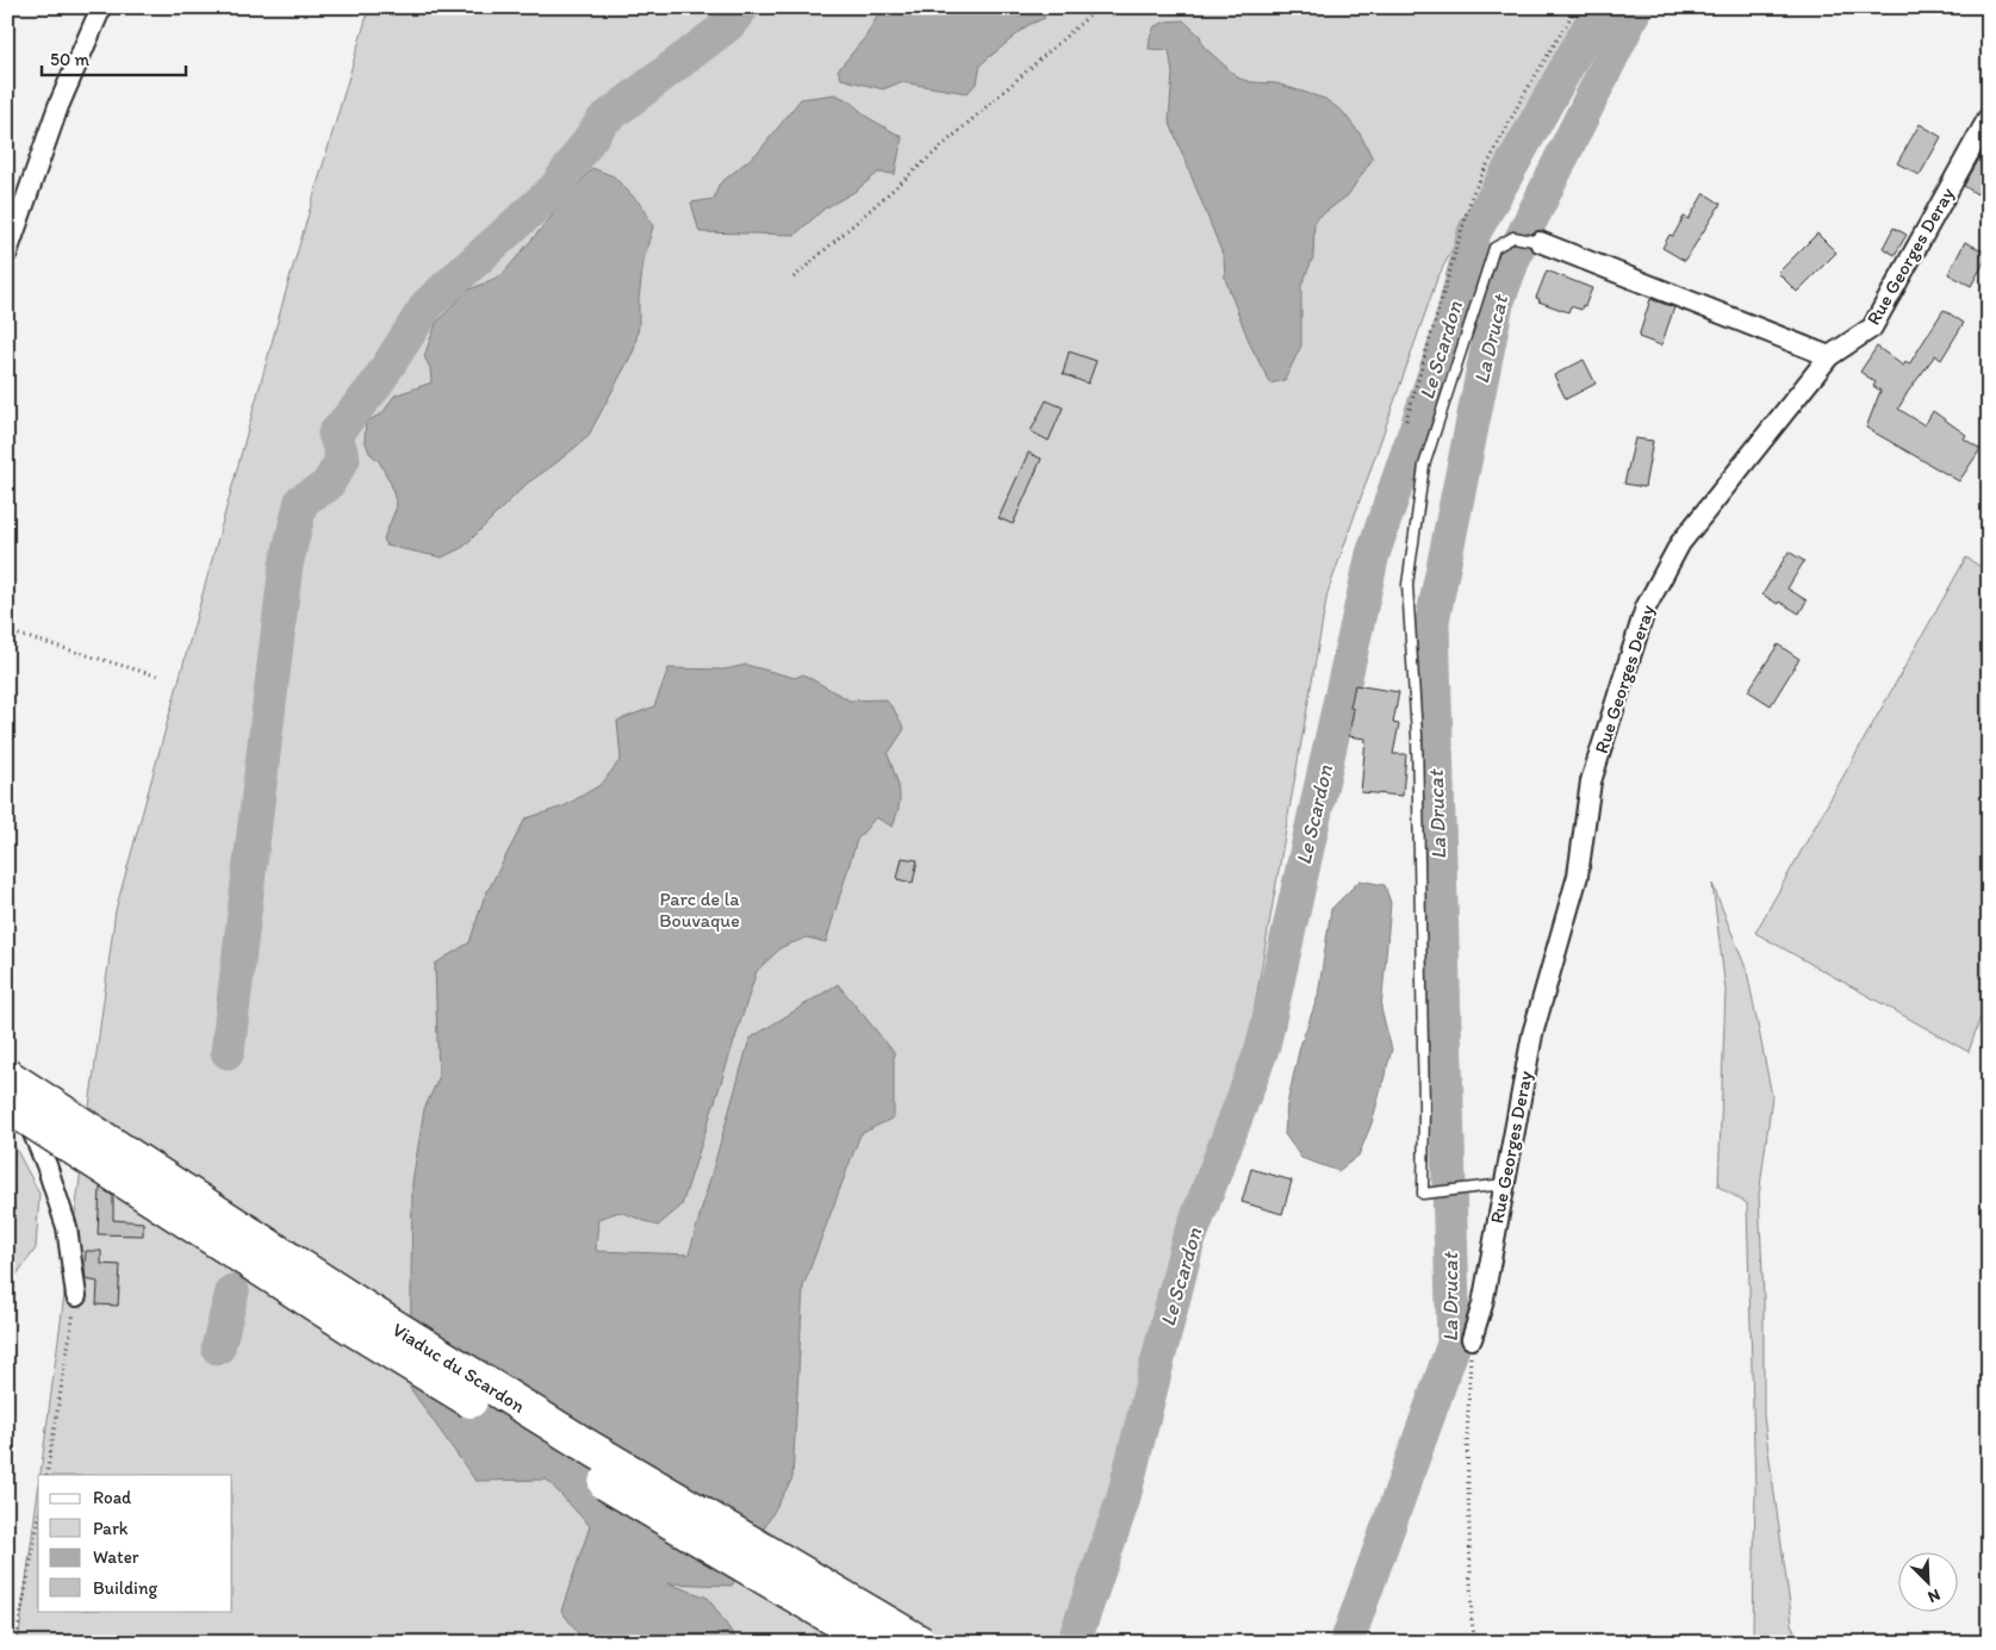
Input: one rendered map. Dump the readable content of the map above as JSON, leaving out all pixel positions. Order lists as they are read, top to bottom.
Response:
{
  "streets": {
    "highway": ["Viaduc du Scardon"],
    "street": ["Rue Georges Deray"]
  },
  "water": ["La Drucat", "Le Scardon"],
  "parks": ["Parc de la Bouvaque"],
  "legend": [
    "Road",
    "Park",
    "Water",
    "Building"
  ],
  "scale_bar": "50 m",
  "north": "bottom right"
}
